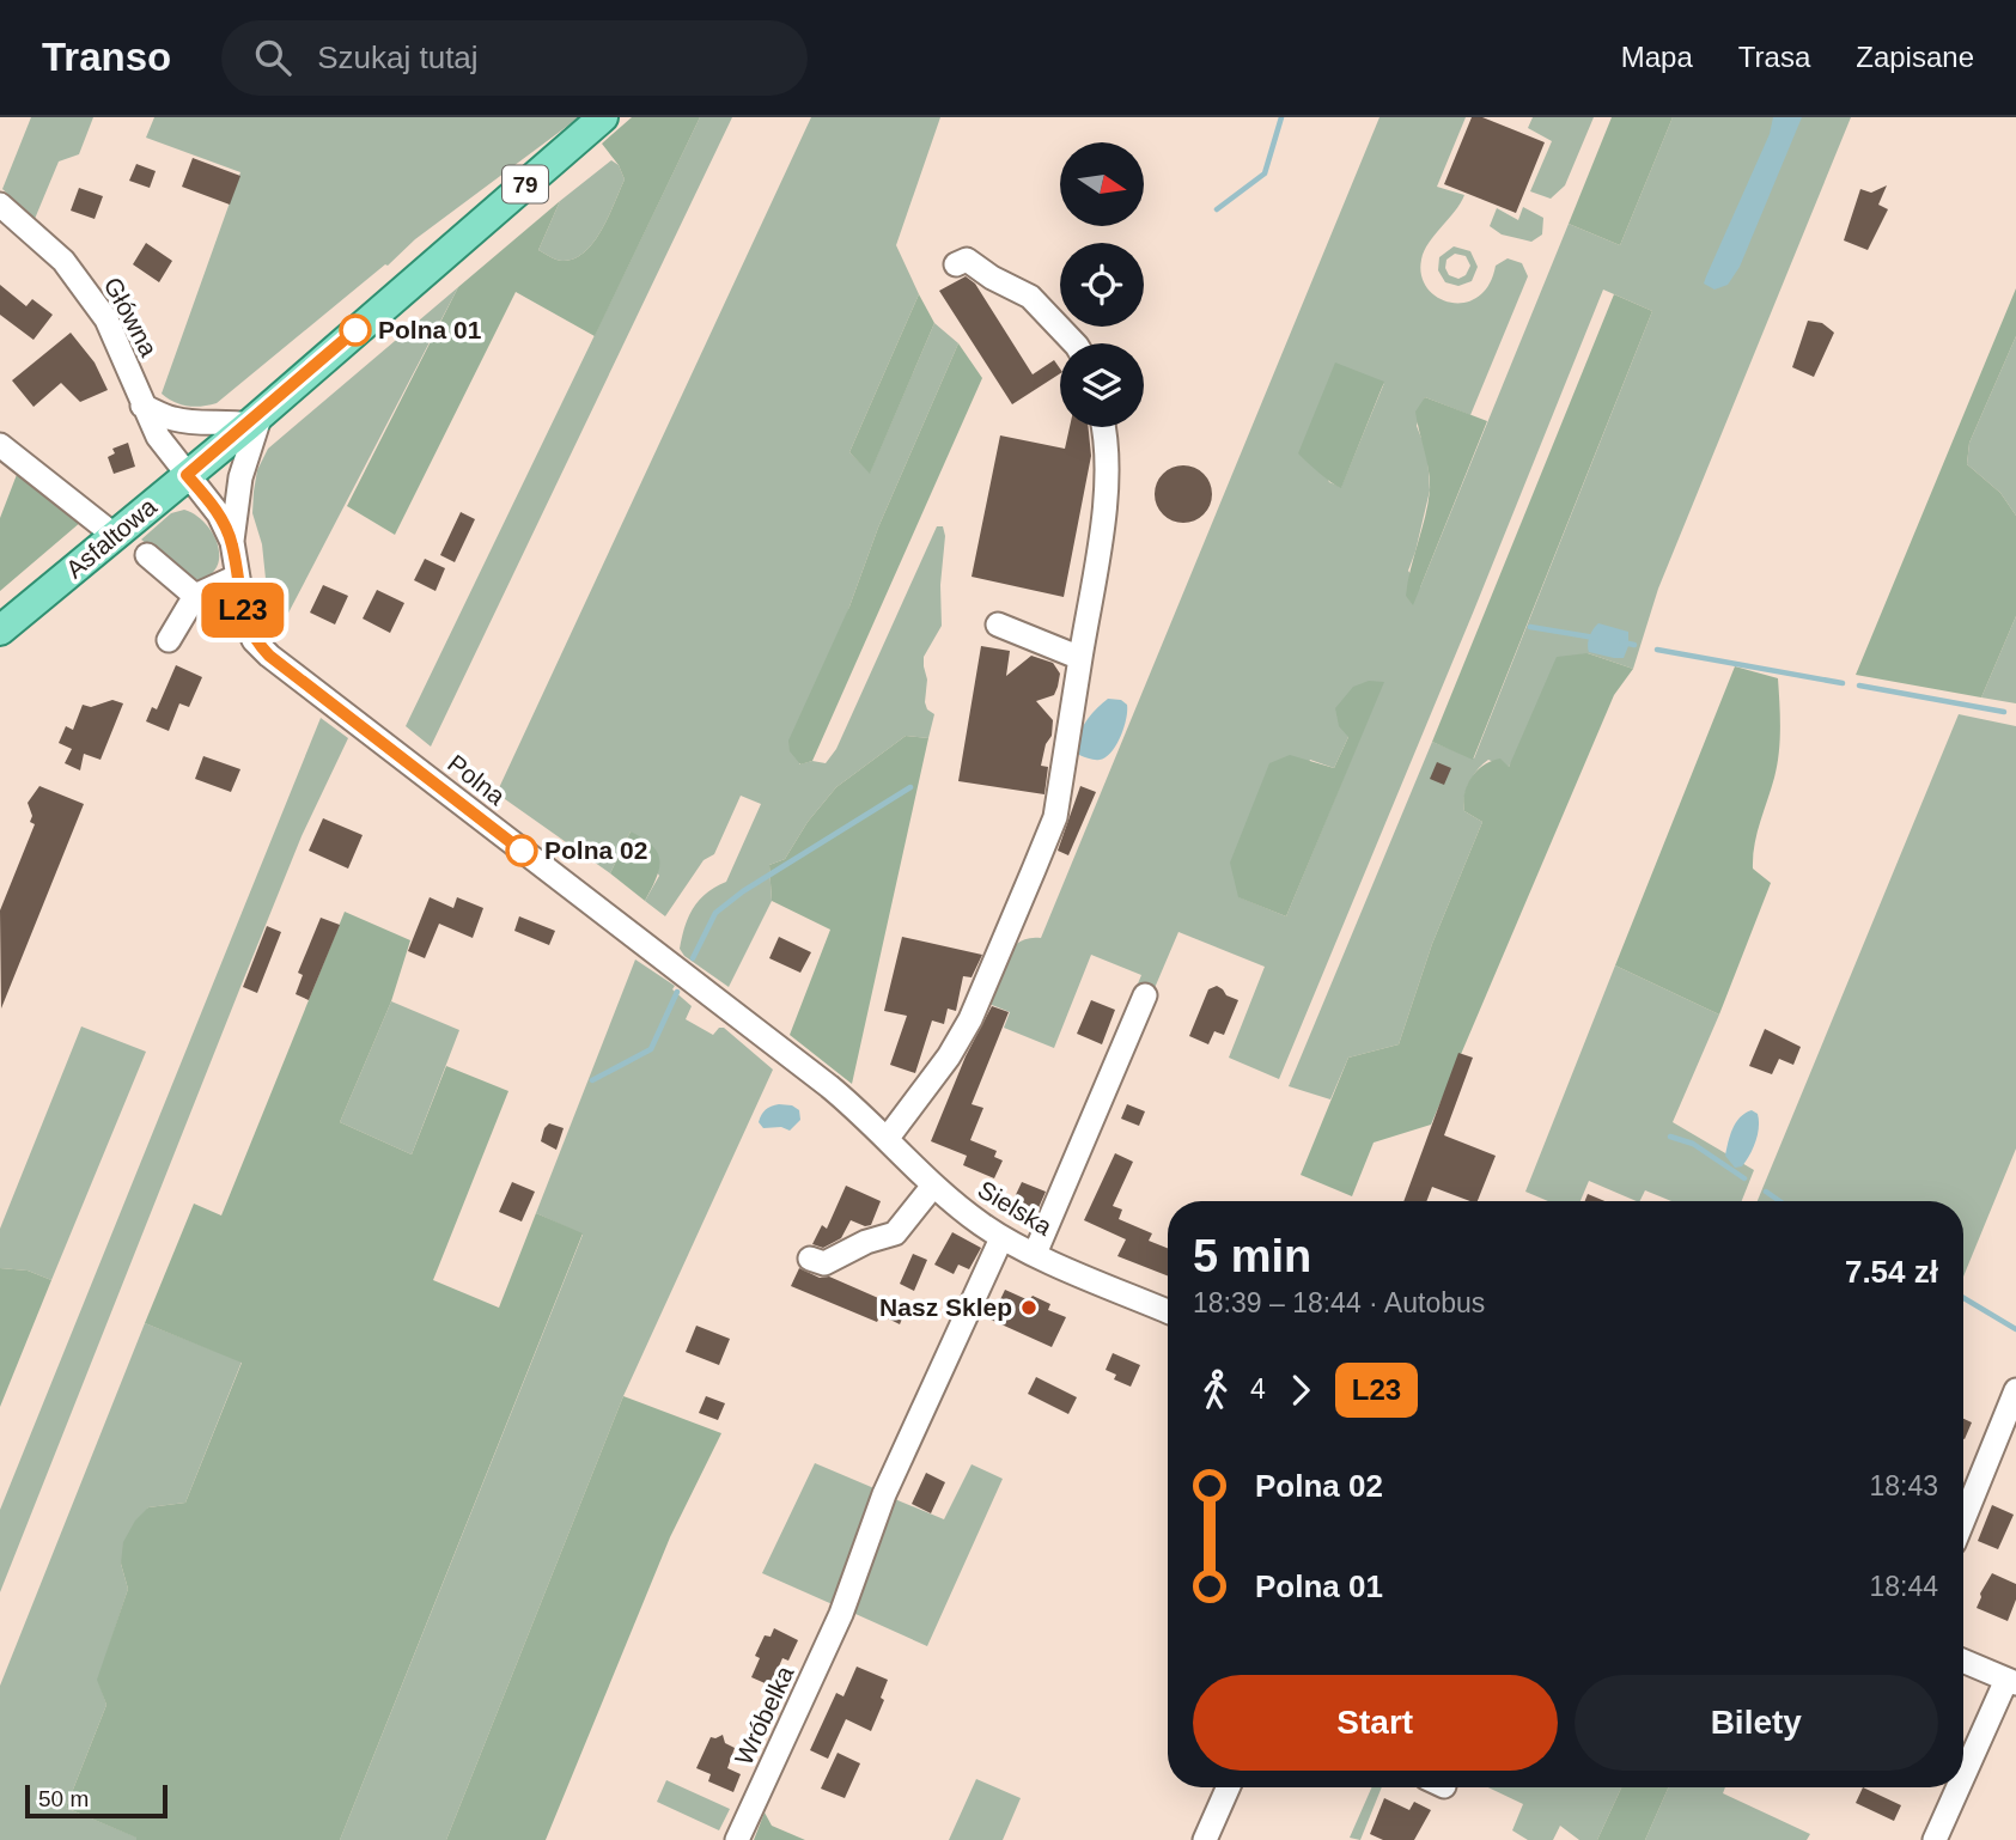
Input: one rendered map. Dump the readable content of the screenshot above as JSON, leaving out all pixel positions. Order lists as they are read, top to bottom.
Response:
{
  "streets": {
    "main road": ["79", "Asfaltowa"],
    "street": [
      "Główna",
      "Polna",
      "Sielska",
      "Wróbelka"
    ]
  },
  "crossings": [
    ["Główna", "Asfaltowa"],
    ["Główna", "Polna"],
    ["Asfaltowa", "Polna"],
    ["Polna", "Sielska"],
    ["Sielska", "Wróbelka"]
  ],
  "places": ["Polna 01", "Polna 02", "Nasz Sklep"],
  "lines": ["bus line L23"],
  "scale_bar": "50 m",
  "north": "right",
  "page": {
    "header": "Transo",
    "search": "Szukaj tutaj",
    "nav": ["Mapa", "Trasa", "Zapisane"],
    "on_map": "L23",
    "heading": ["5 min", "18:39 – 18:44 · Autobus", "7.54 zł"],
    "legs": ["4", "L23"],
    "list": [
      {
        "name": "Polna 02",
        "value": "18:43"
      },
      {
        "name": "Polna 01",
        "value": "18:44"
      }
    ],
    "buttons": ["Start", "Bilety"],
    "scale": "50 m"
  }
}
